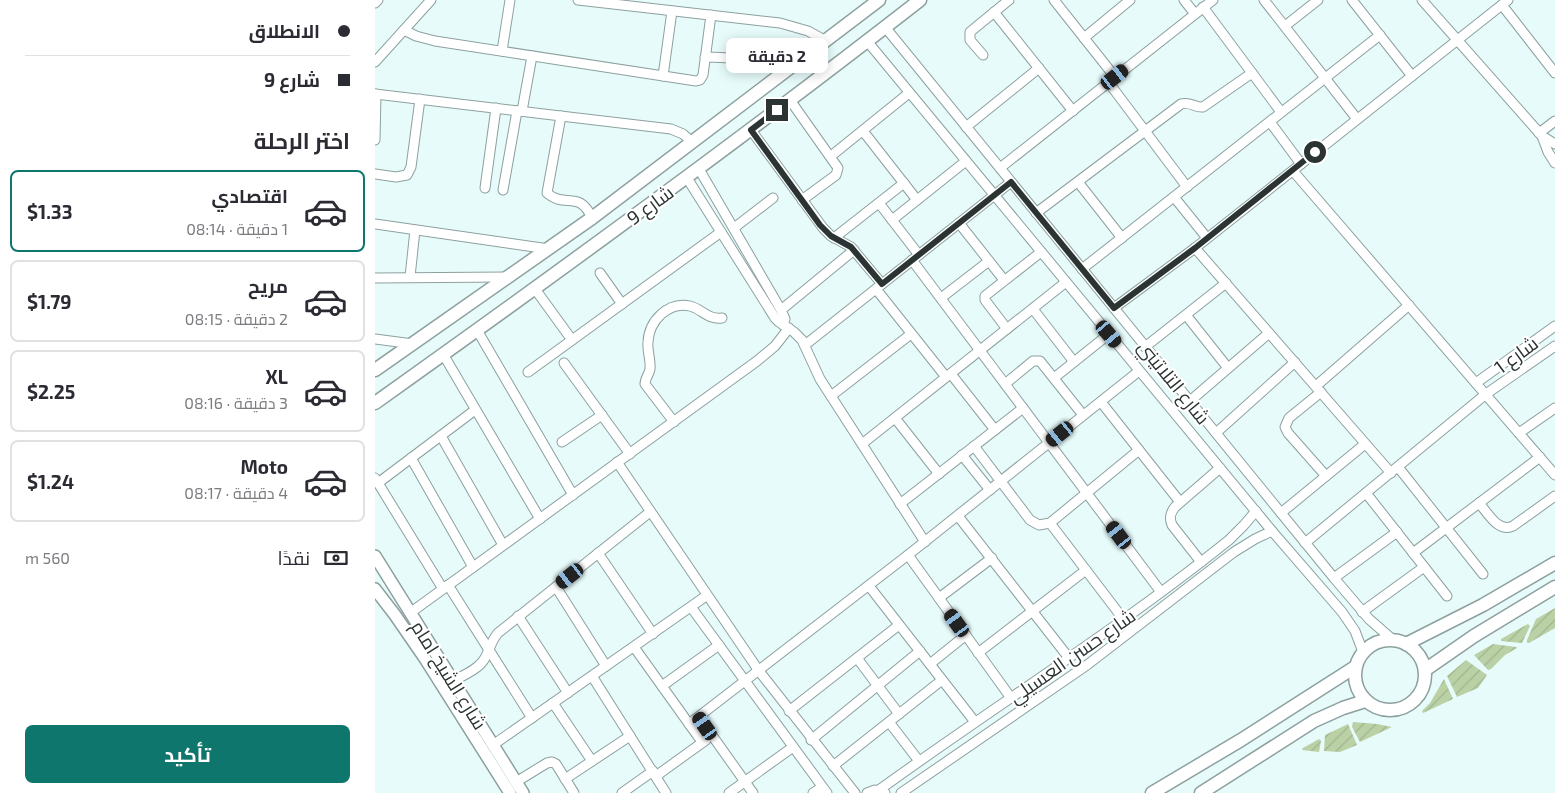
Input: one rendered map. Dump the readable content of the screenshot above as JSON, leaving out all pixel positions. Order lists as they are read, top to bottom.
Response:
{
  "streets": {
    "main road": ["شارع 9"],
    "street": [
      "شارع 1",
      "شارع التلاتيني",
      "شارع حسن العسيلي",
      "شارع الشيخ امام"
    ]
  },
  "crossings": [
    ["شارع 9", "شارع التلاتيني"],
    ["شارع 1", "شارع التلاتيني"],
    ["شارع التلاتيني", "شارع حسن العسيلي"]
  ],
  "page": {
    "banner": ["الانطلاق", "شارع 9"],
    "bubble": "2 دقيقة",
    "heading": "اختر الرحلة",
    "list": [
      {
        "name": "اقتصادي",
        "note": "1 دقيقة · 08:14",
        "value": "$1.33"
      },
      {
        "name": "مريح",
        "note": "2 دقيقة · 08:15",
        "value": "$1.79"
      },
      {
        "name": "XL",
        "note": "3 دقيقة · 08:16",
        "value": "$2.25"
      },
      {
        "name": "Moto",
        "note": "4 دقيقة · 08:17",
        "value": "$1.24"
      }
    ],
    "pay": ["نقدًا", "560 m"],
    "buttons": "تأكيد"
  }
}
